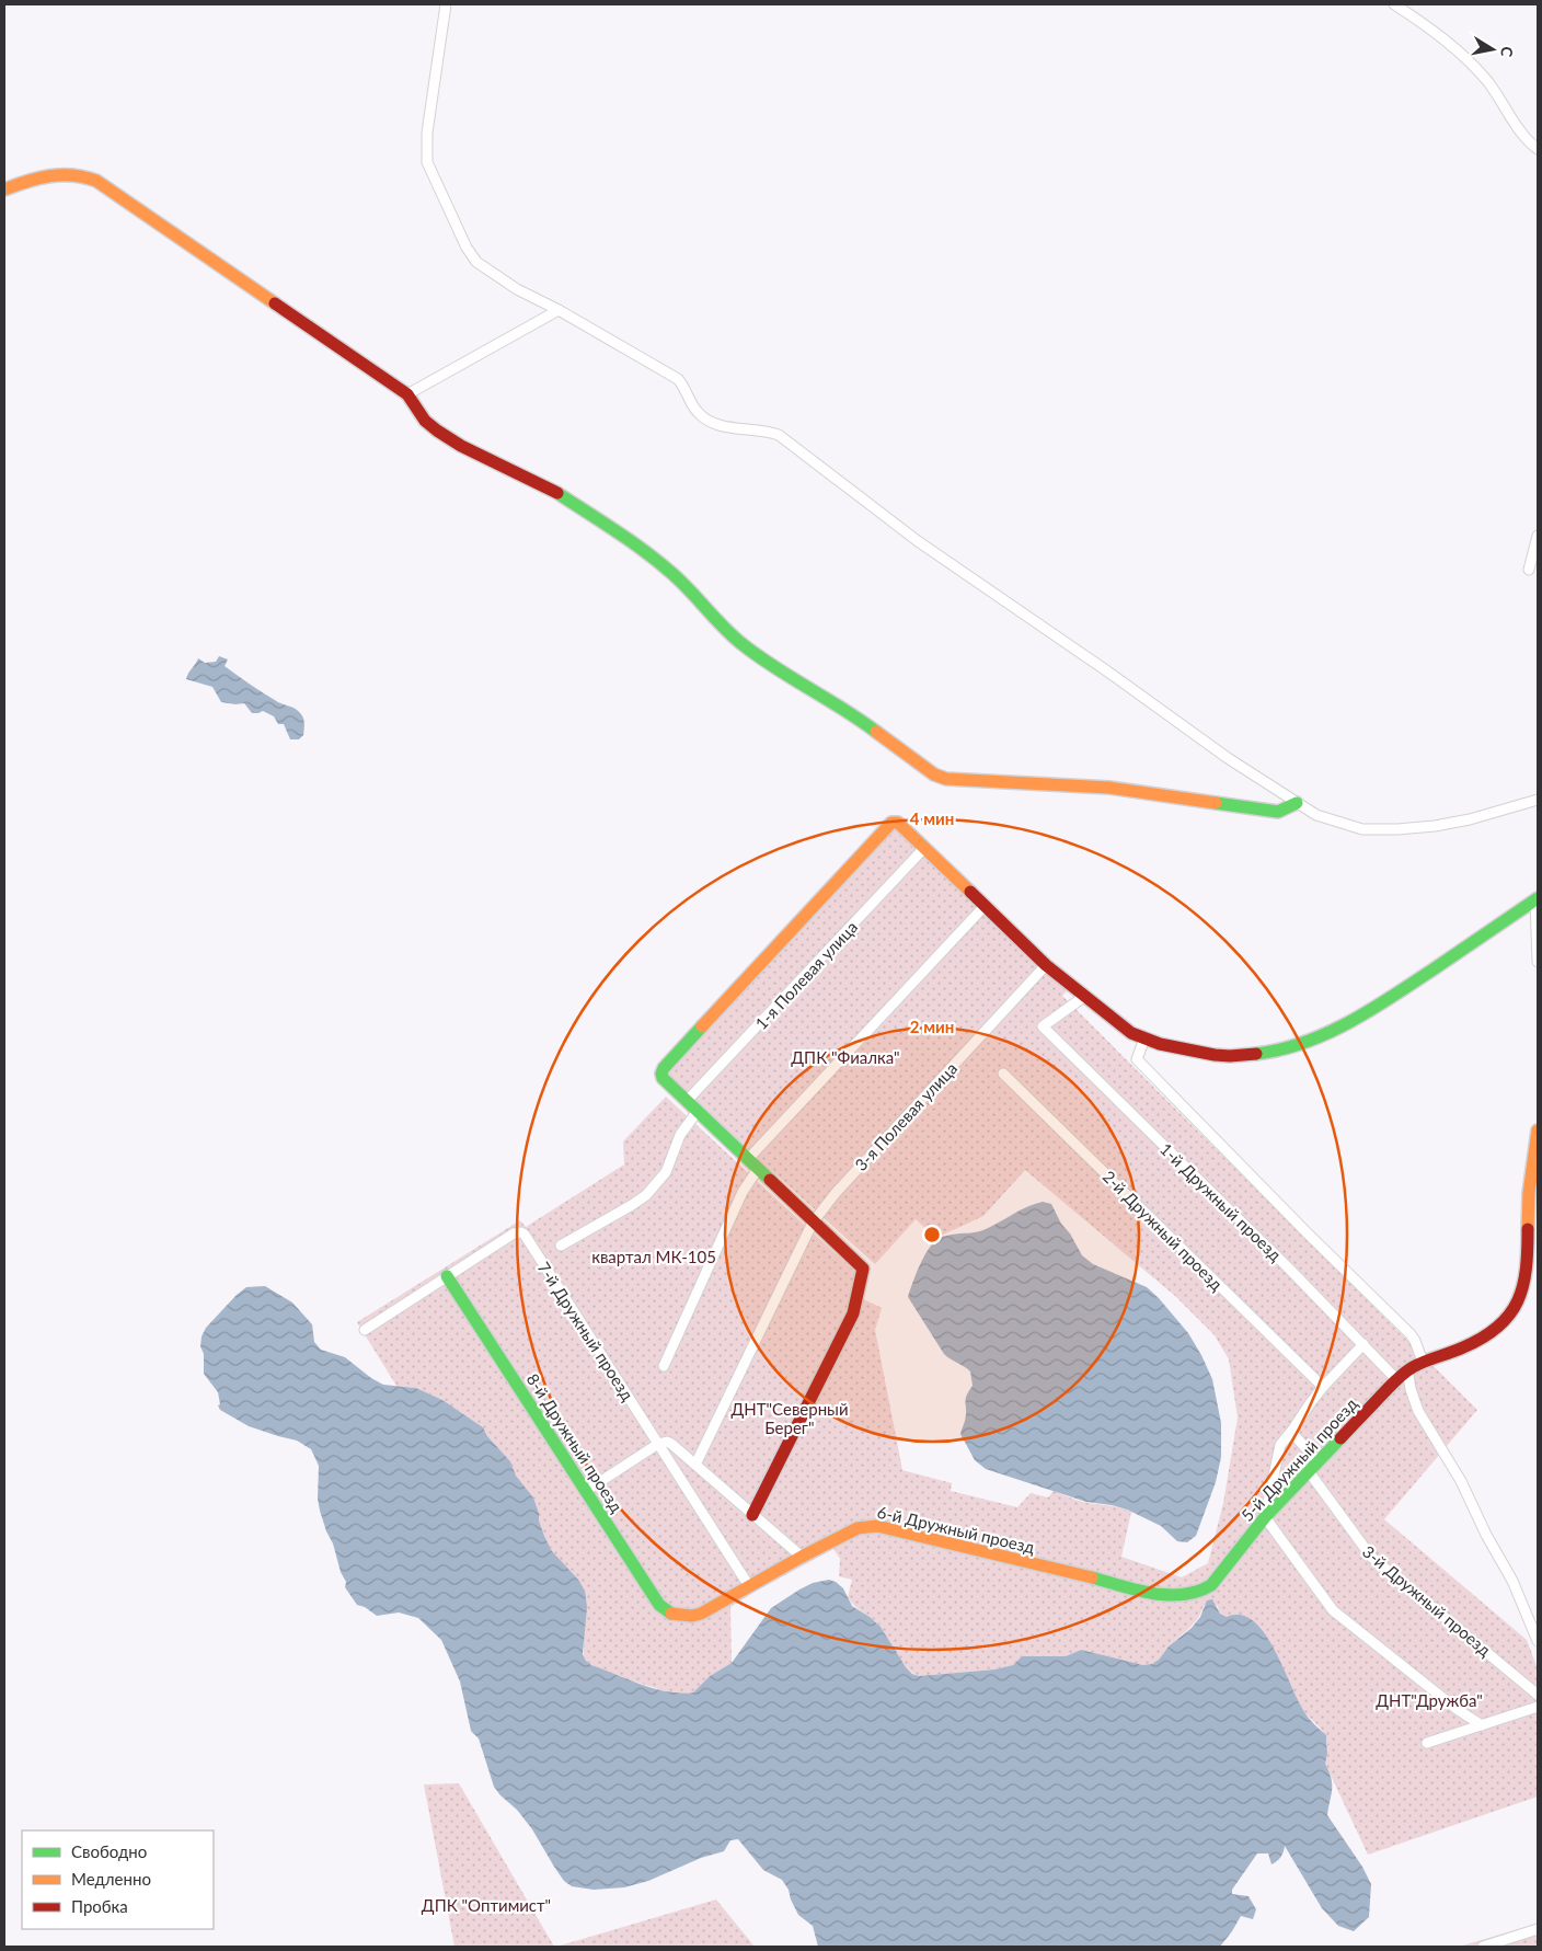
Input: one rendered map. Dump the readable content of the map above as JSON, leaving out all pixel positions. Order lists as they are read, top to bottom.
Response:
{
  "streets": {
    "street": [
      "1-я Полевая улица",
      "3-я Полевая улица",
      "1-й Дружный проезд",
      "2-й Дружный проезд",
      "7-й Дружный проезд",
      "8-й Дружный проезд",
      "5-й Дружный проезд",
      "6-й Дружный проезд",
      "3-й Дружный проезд"
    ]
  },
  "crossings": [
    ["1-й Дружный проезд", "5-й Дружный проезд"],
    ["7-й Дружный проезд", "8-й Дружный проезд"],
    ["7-й Дружный проезд", "6-й Дружный проезд"],
    ["8-й Дружный проезд", "6-й Дружный проезд"],
    ["5-й Дружный проезд", "6-й Дружный проезд"],
    ["5-й Дружный проезд", "3-й Дружный проезд"]
  ],
  "parks": [
    "ДПК \"Фиалка\"",
    "квартал МК-105",
    "ДНТ\"Северный Берег\"",
    "ДНТ\"Дружба\"",
    "ДПК \"Оптимист\""
  ],
  "legend": ["Свободно", "Медленно", "Пробка"],
  "north": "right",
  "rings": ["4 мин", "2 мин"]
}
